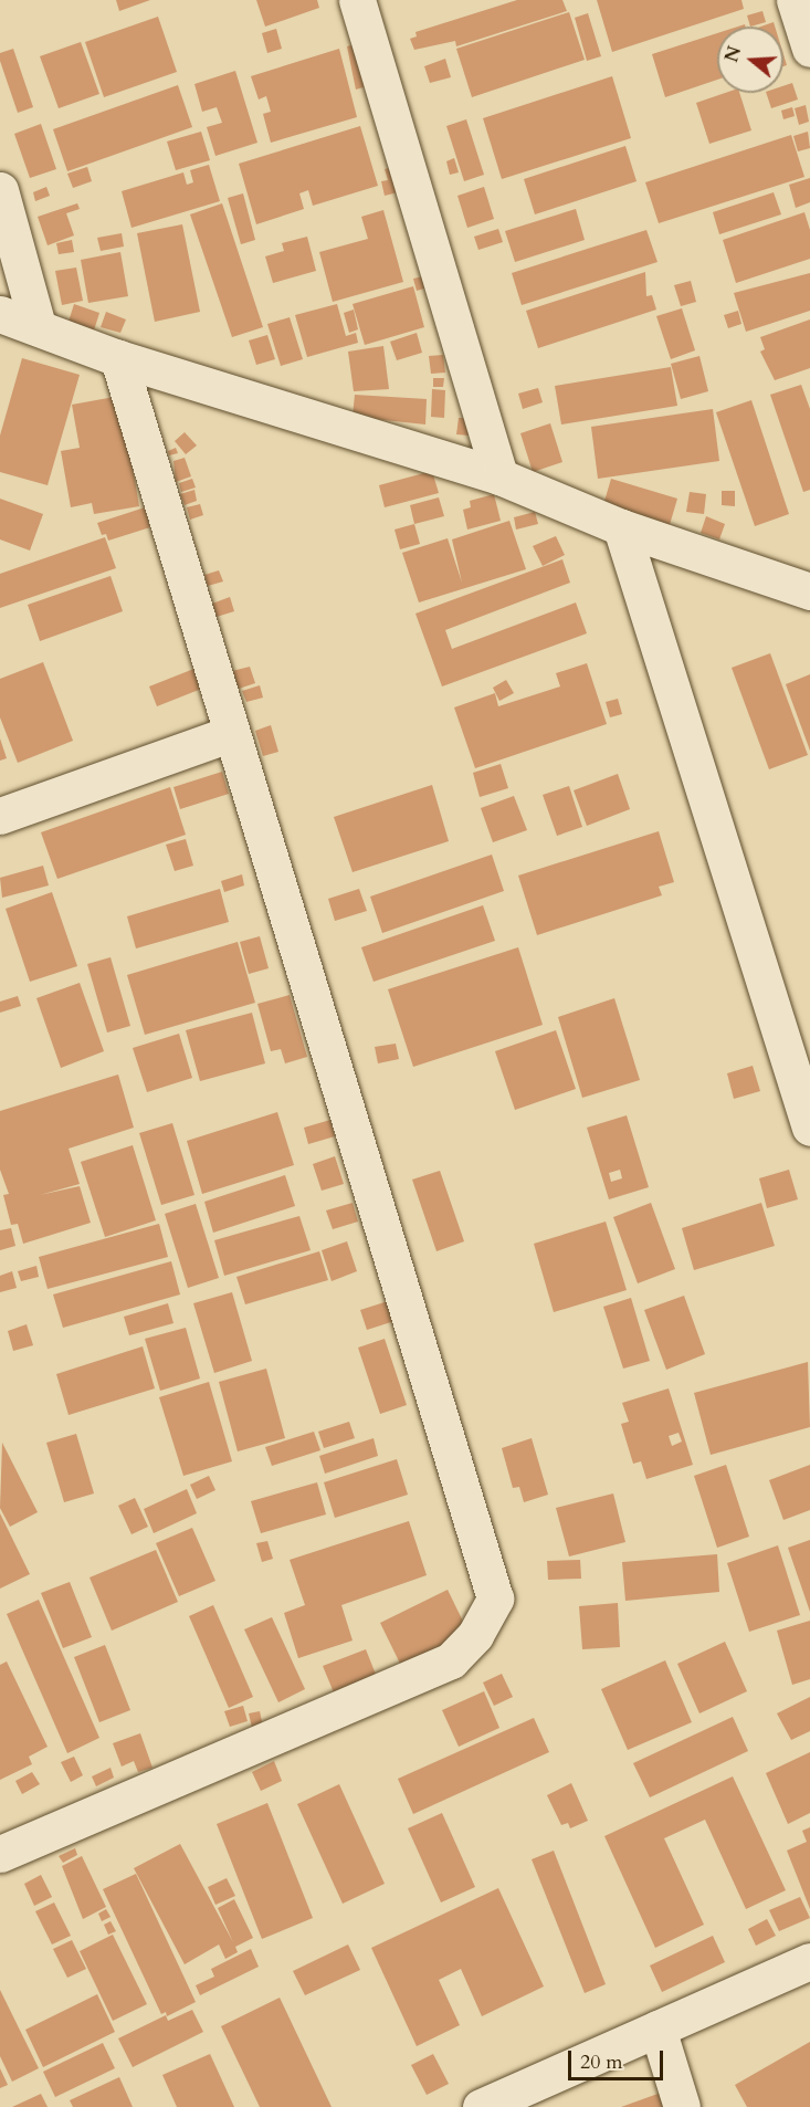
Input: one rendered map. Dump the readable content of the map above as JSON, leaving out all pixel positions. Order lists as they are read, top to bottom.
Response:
{
  "scale_bar": "20 m",
  "north": "left"
}
